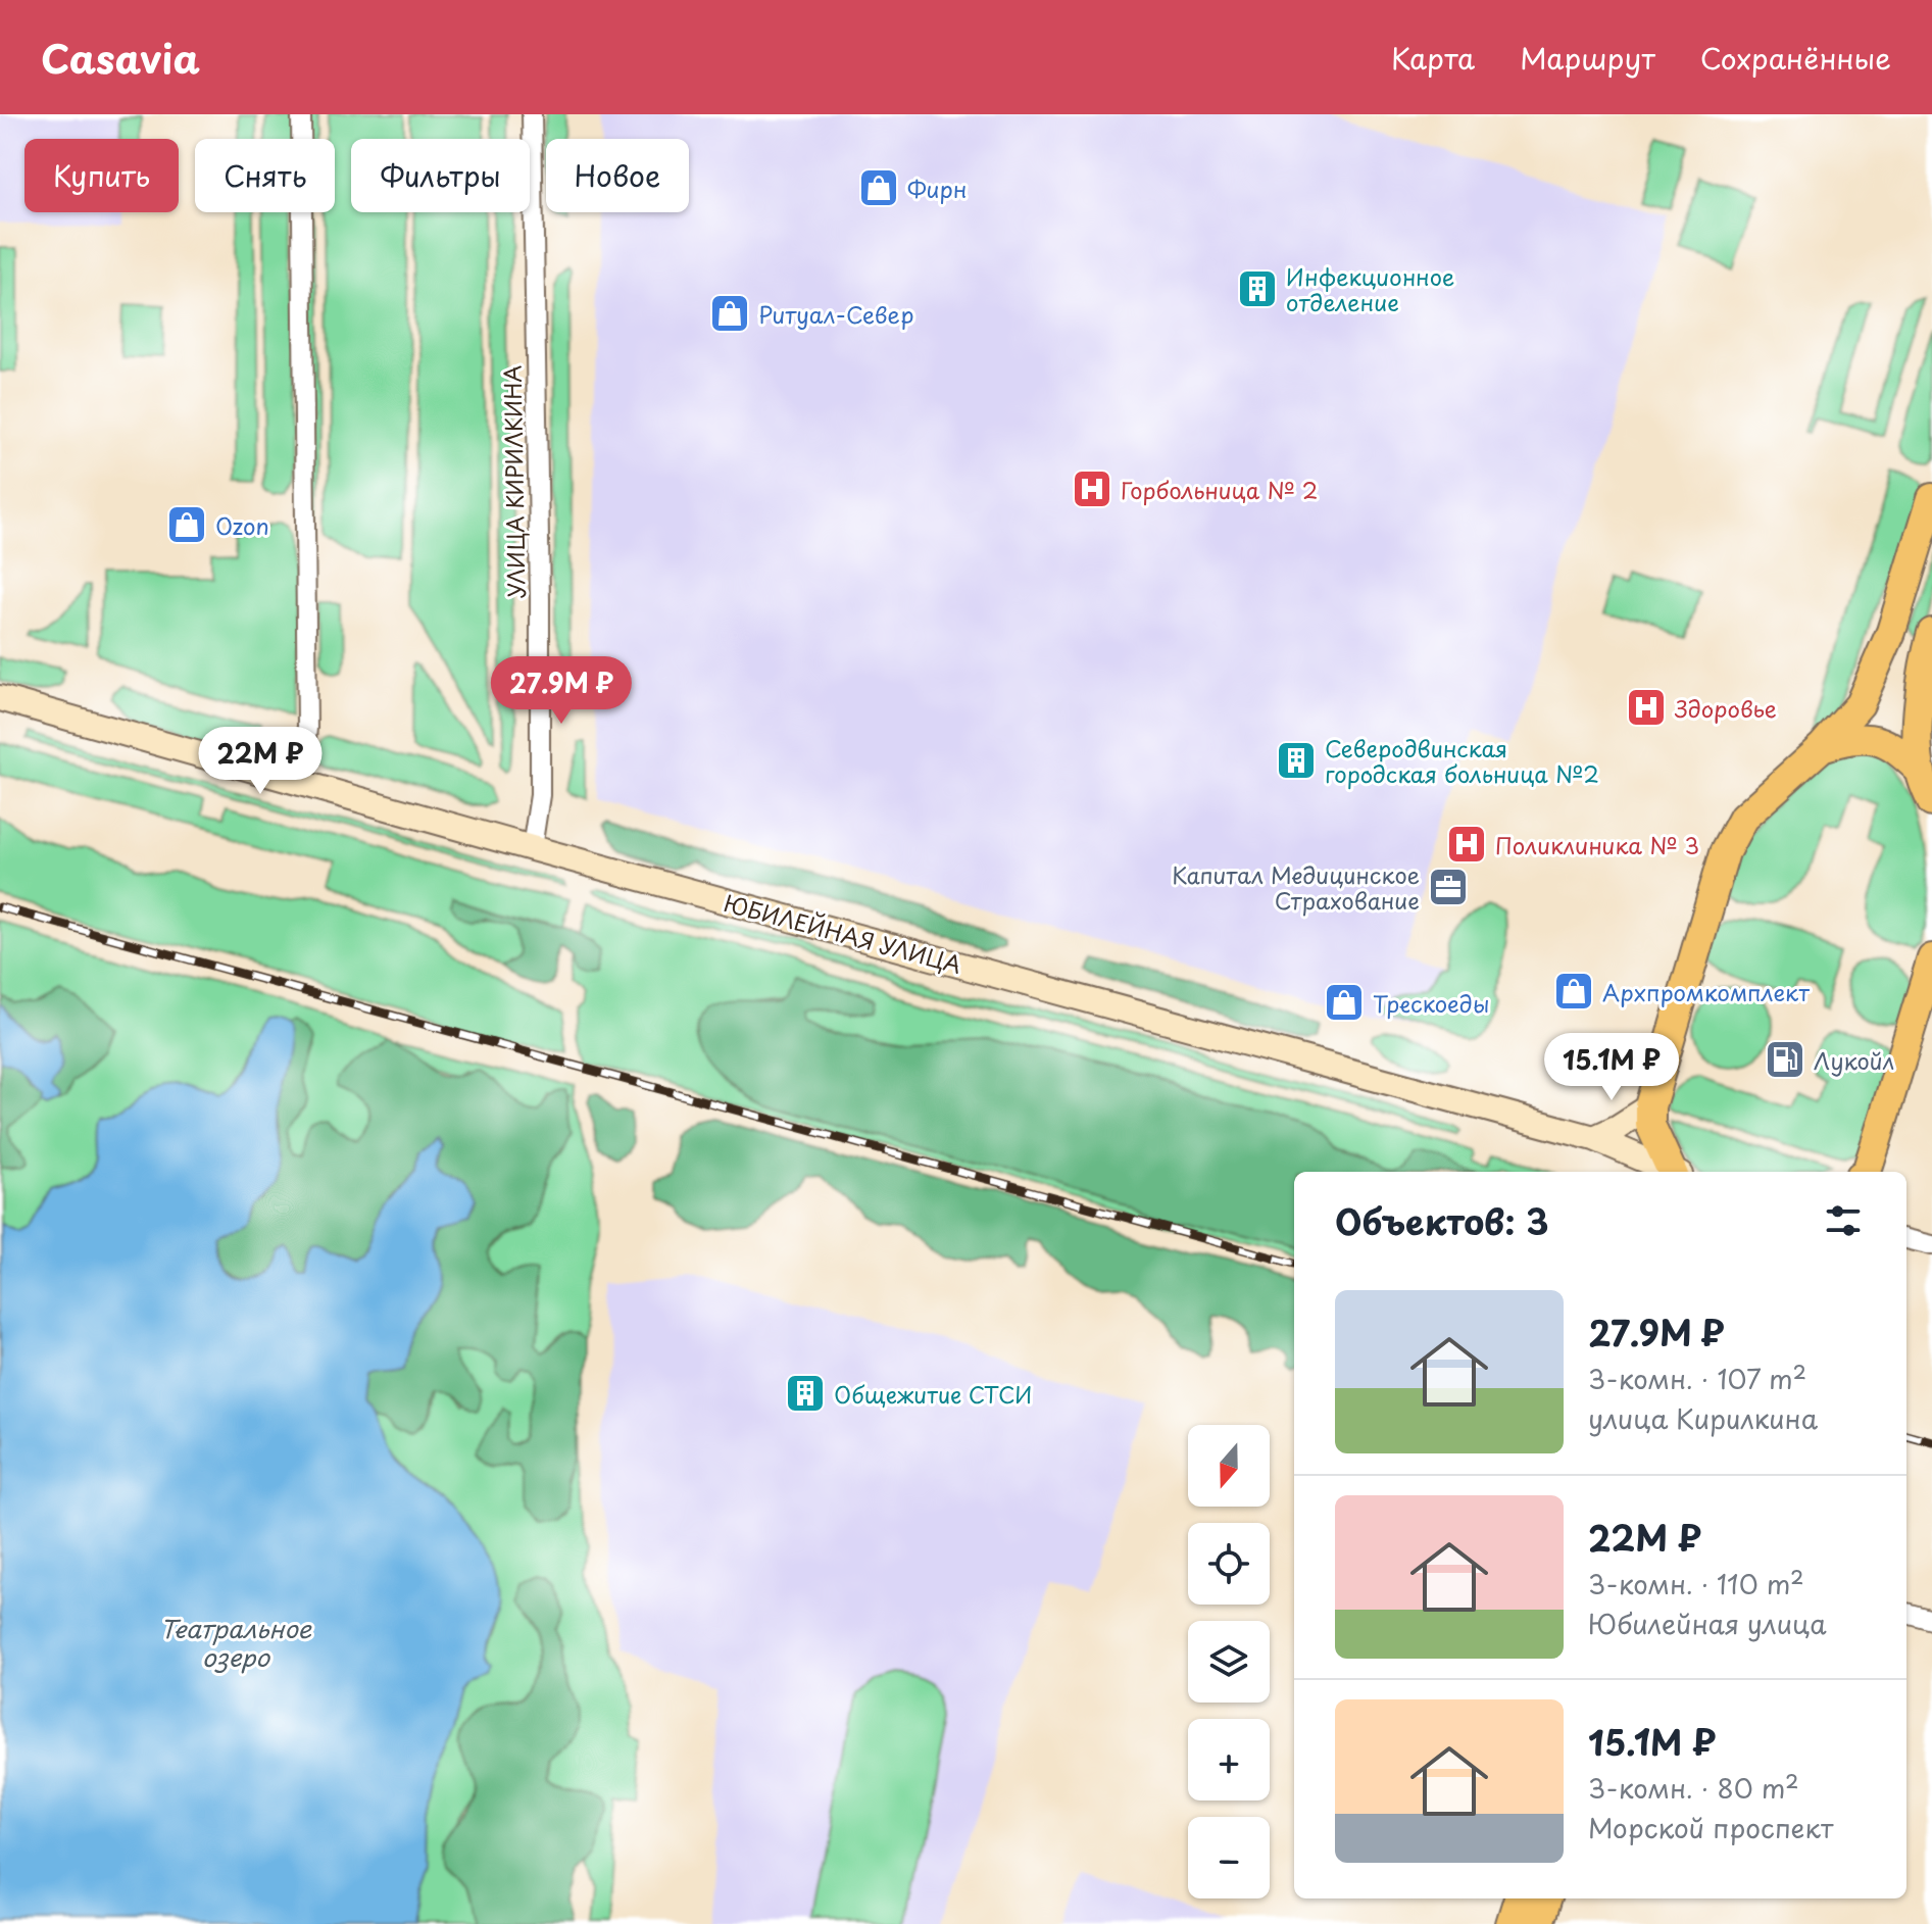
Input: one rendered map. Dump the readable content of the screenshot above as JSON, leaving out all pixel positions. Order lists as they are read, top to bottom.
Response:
{
  "streets": {
    "main road": ["ЮБИЛЕЙНАЯ УЛИЦА"],
    "street": ["УЛИЦА КИРИЛКИНА"]
  },
  "crossings": [
    ["УЛИЦА КИРИЛКИНА", "ЮБИЛЕЙНАЯ УЛИЦА"]
  ],
  "water": ["Театральное озеро"],
  "places": {
    "shop": [
      "Фирн",
      "Ритуал-Север",
      "Ozon",
      "Архпромкомплект",
      "Трескоеды"
    ],
    "building": ["Инфекционное отделение", "Северодвинская городская больница №2", "Общежитие СТСИ"],
    "hospital": ["Горбольница № 2", "Здоровье", "Поликлиника № 3"],
    "office": ["Капитал Медицинское Страхование"],
    "fuel station": ["Лукойл"]
  },
  "north": "bottom",
  "page": {
    "header": "Casavia",
    "nav": ["Карта", "Маршрут", "Сохранённые"],
    "chip": [
      "Купить",
      "Снять",
      "Фильтры",
      "Новое"
    ],
    "price": ["27.9M ₽", "22M ₽", "15.1M ₽"],
    "heading": "Объектов: 3",
    "list": [
      {
        "name": "27.9M ₽",
        "note": "3-комн. · 107 m² · улица Кирилкина"
      },
      {
        "name": "22M ₽",
        "note": "3-комн. · 110 m² · Юбилейная улица"
      },
      {
        "name": "15.1M ₽",
        "note": "3-комн. · 80 m² · Морской проспект"
      }
    ],
    "map_buttons": ["+", "−"]
  }
}
